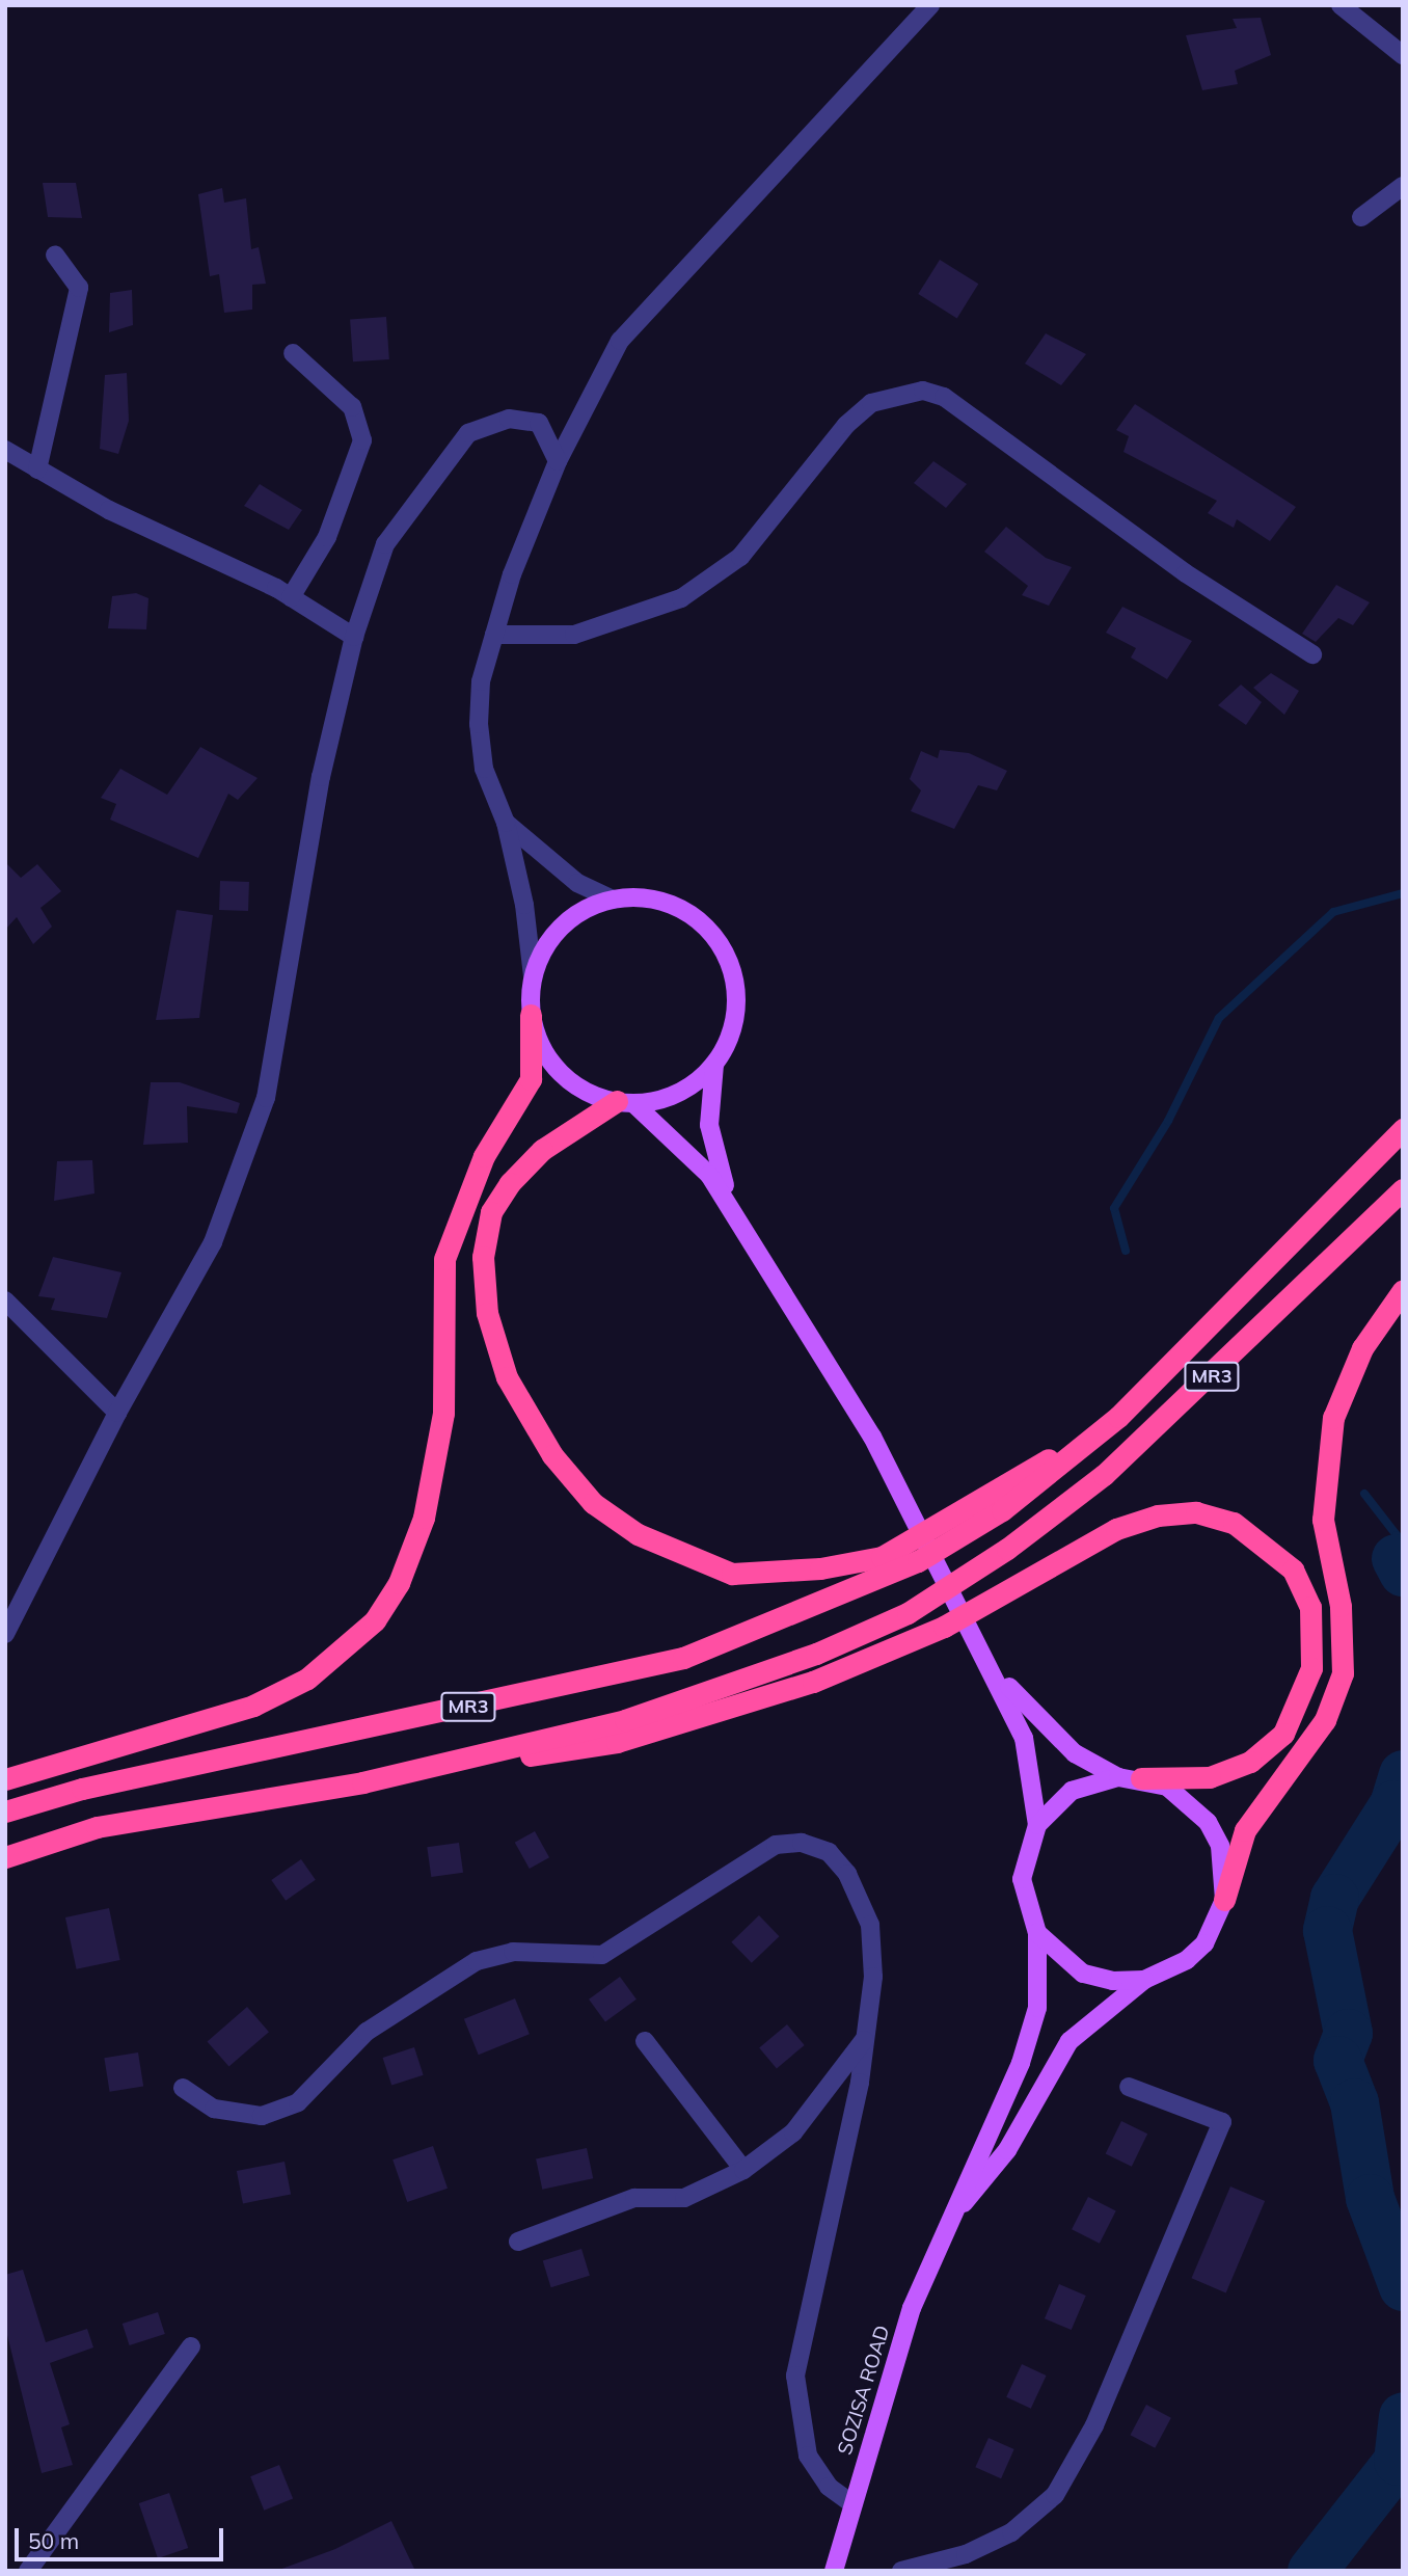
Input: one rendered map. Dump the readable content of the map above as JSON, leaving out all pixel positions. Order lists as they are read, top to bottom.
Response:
{
  "streets": {
    "highway": ["MR3"],
    "main road": ["SOZISA ROAD"]
  },
  "scale_bar": "50 m"
}
